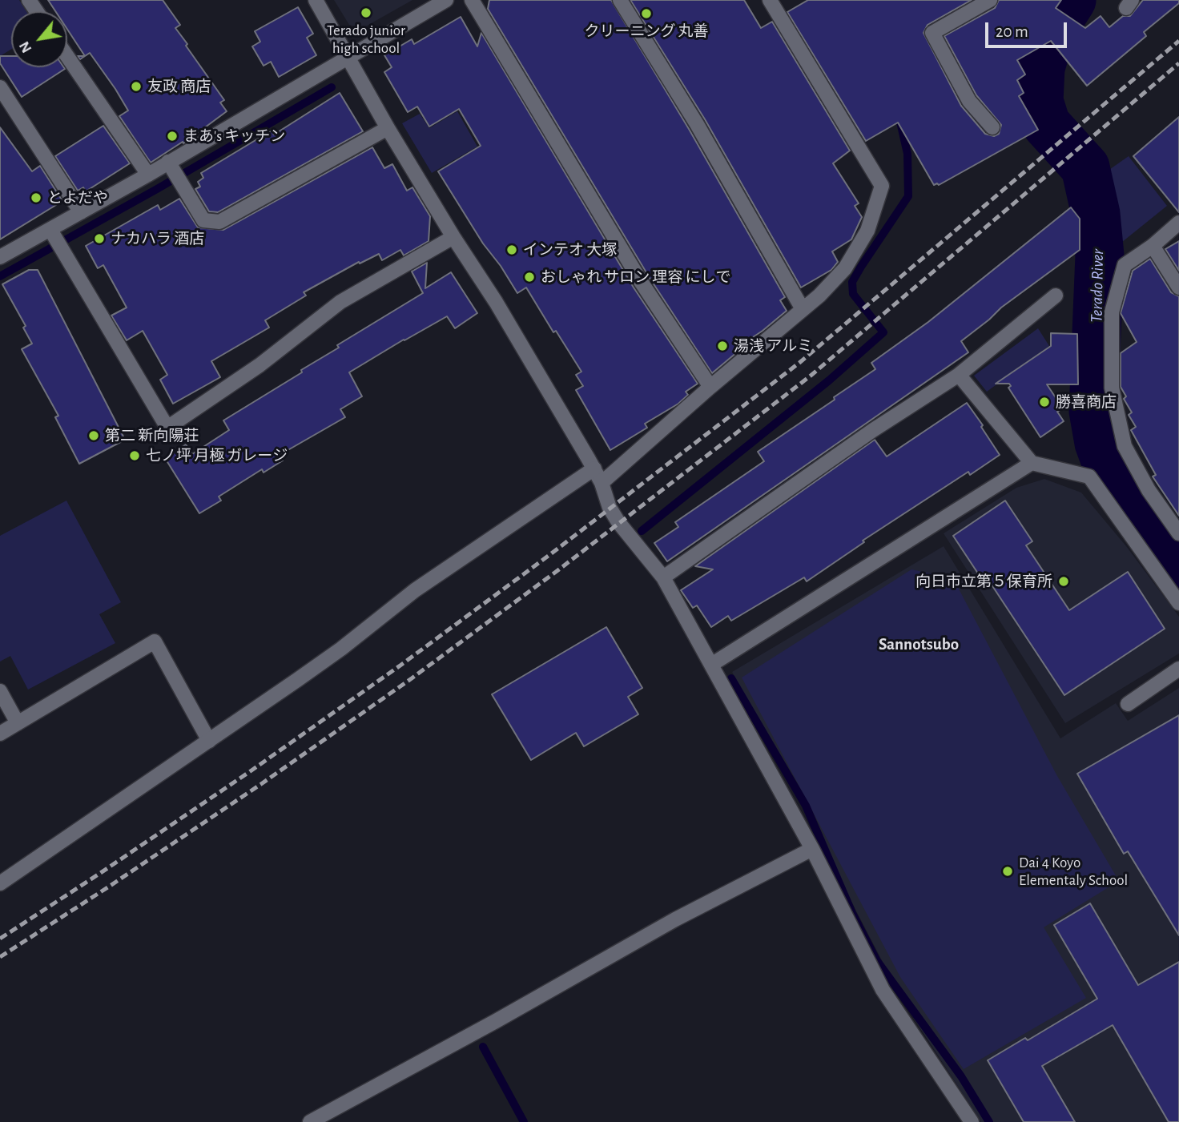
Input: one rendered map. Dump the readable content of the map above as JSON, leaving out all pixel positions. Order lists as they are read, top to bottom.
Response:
{
  "districts": ["Sannotsubo"],
  "water": ["Terado River"],
  "places": [
    "Terado junior high school",
    "クリーニング 丸善",
    "友政 商店",
    "まあ's キッチン",
    "とよだや",
    "ナカハラ 酒店",
    "インテオ 大塚",
    "おしゃれ サロン 理容 にしで",
    "湯浅 アルミ",
    "勝喜商店",
    "第二 新向陽荘",
    "七ノ坪 月極 ガレージ",
    "向日市立第５保育所",
    "Dai 4 Koyo Elementaly School"
  ],
  "scale_bar": "20 m",
  "north": "bottom left"
}
